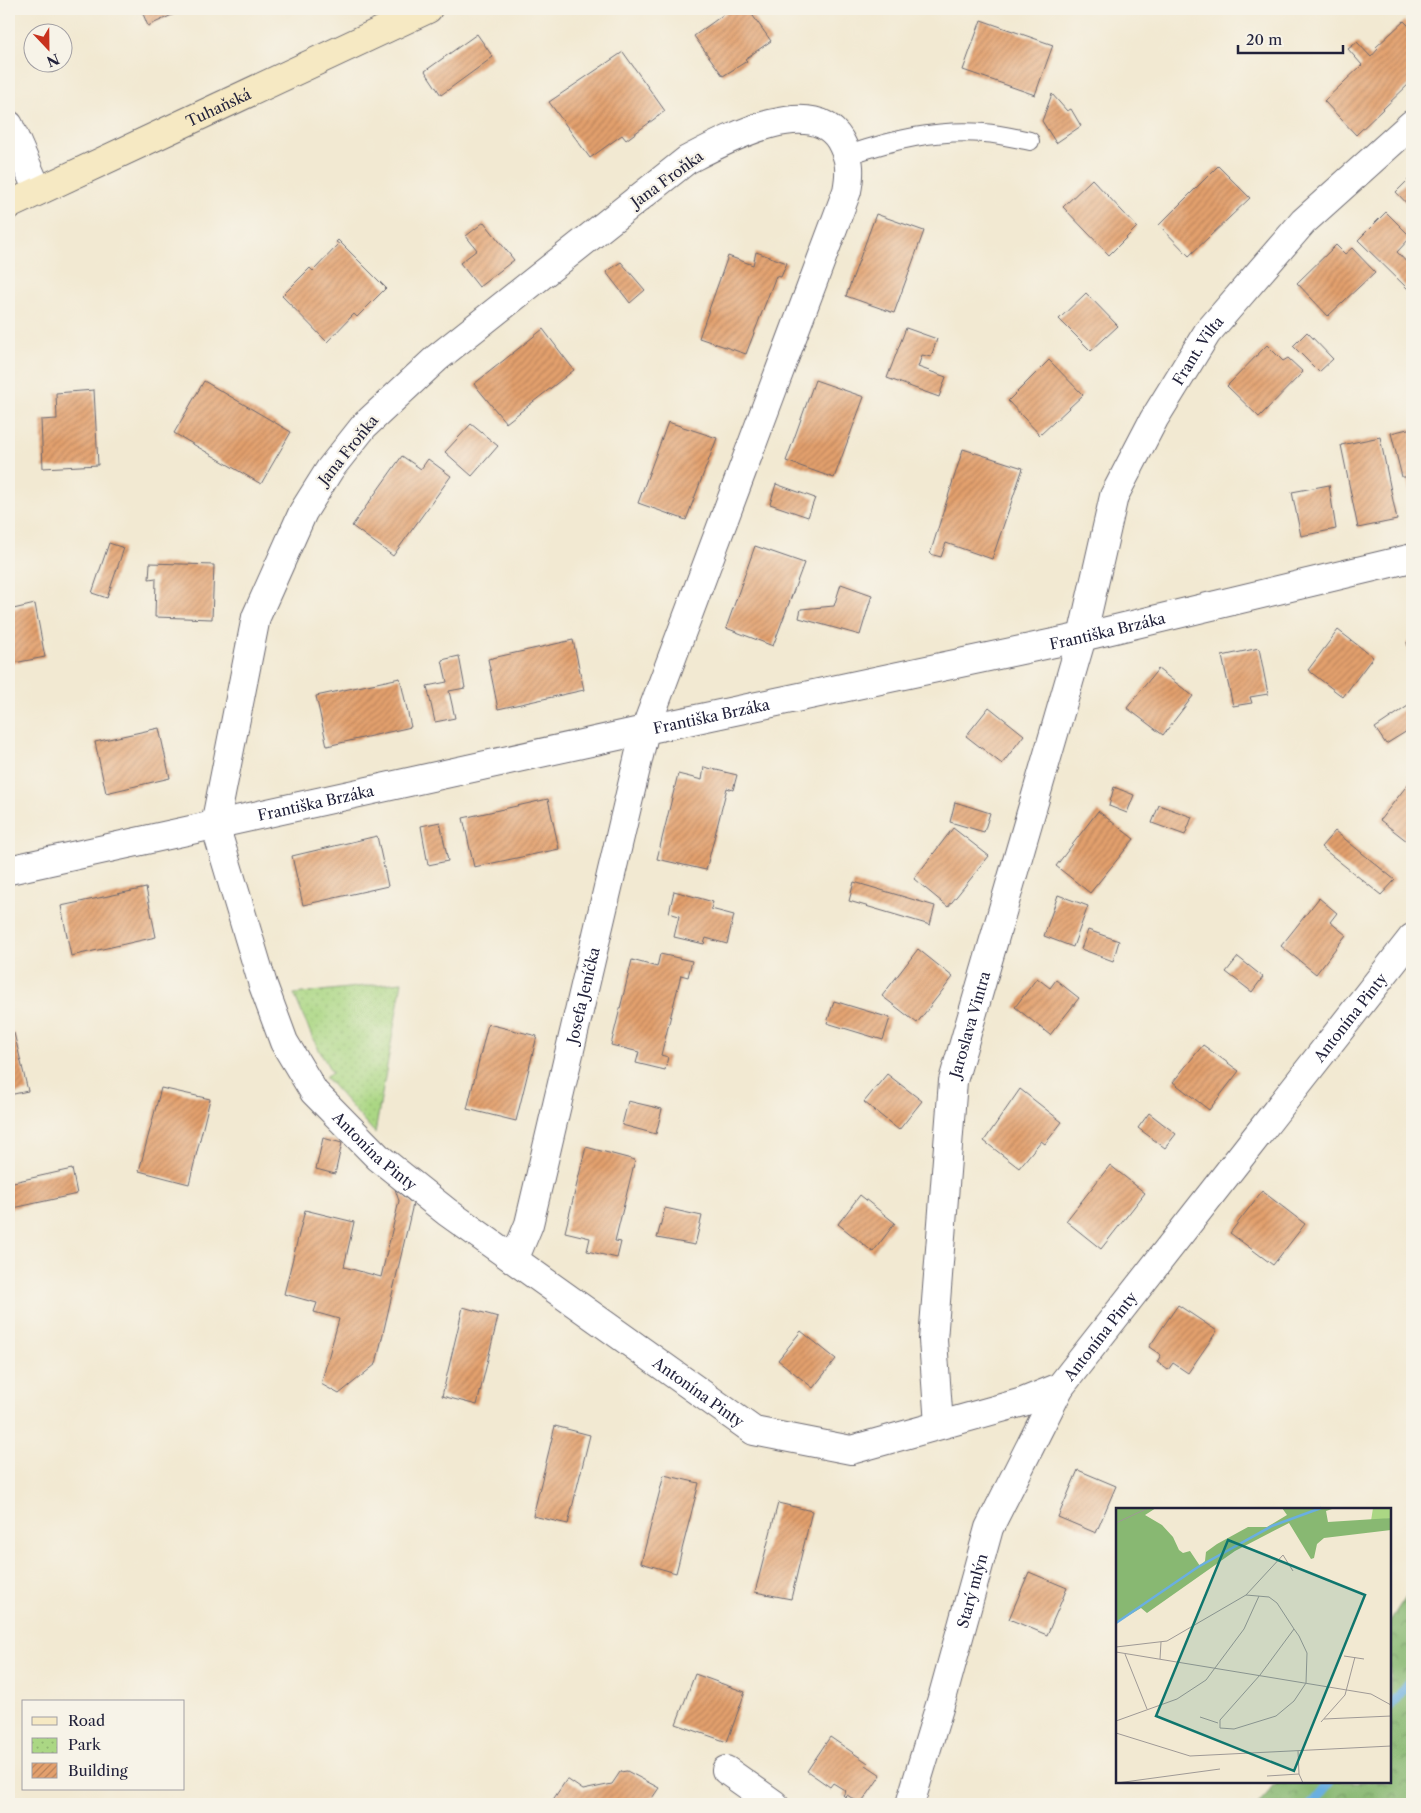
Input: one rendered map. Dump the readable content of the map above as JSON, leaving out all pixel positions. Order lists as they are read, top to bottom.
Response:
{
  "streets": {
    "street": [
      "Tuhaňská",
      "Jana Froňka",
      "Frant. Vilta",
      "Františka Brzáka",
      "Josefa Jeníčka",
      "Antonína Pinty",
      "Jaroslava Vintra",
      "Starý mlýn"
    ]
  },
  "crossings": [
    ["Jana Froňka", "Františka Brzáka"],
    ["Jana Froňka", "Josefa Jeníčka"],
    ["Jana Froňka", "Antonína Pinty"],
    ["Frant. Vilta", "Františka Brzáka"],
    ["Frant. Vilta", "Jaroslava Vintra"],
    ["Františka Brzáka", "Josefa Jeníčka"],
    ["Františka Brzáka", "Antonína Pinty"],
    ["Františka Brzáka", "Jaroslava Vintra"],
    ["Josefa Jeníčka", "Antonína Pinty"],
    ["Antonína Pinty", "Jaroslava Vintra"],
    ["Antonína Pinty", "Starý mlýn"]
  ],
  "legend": ["Road", "Park", "Building"],
  "scale_bar": "20 m",
  "north": "bottom"
}
